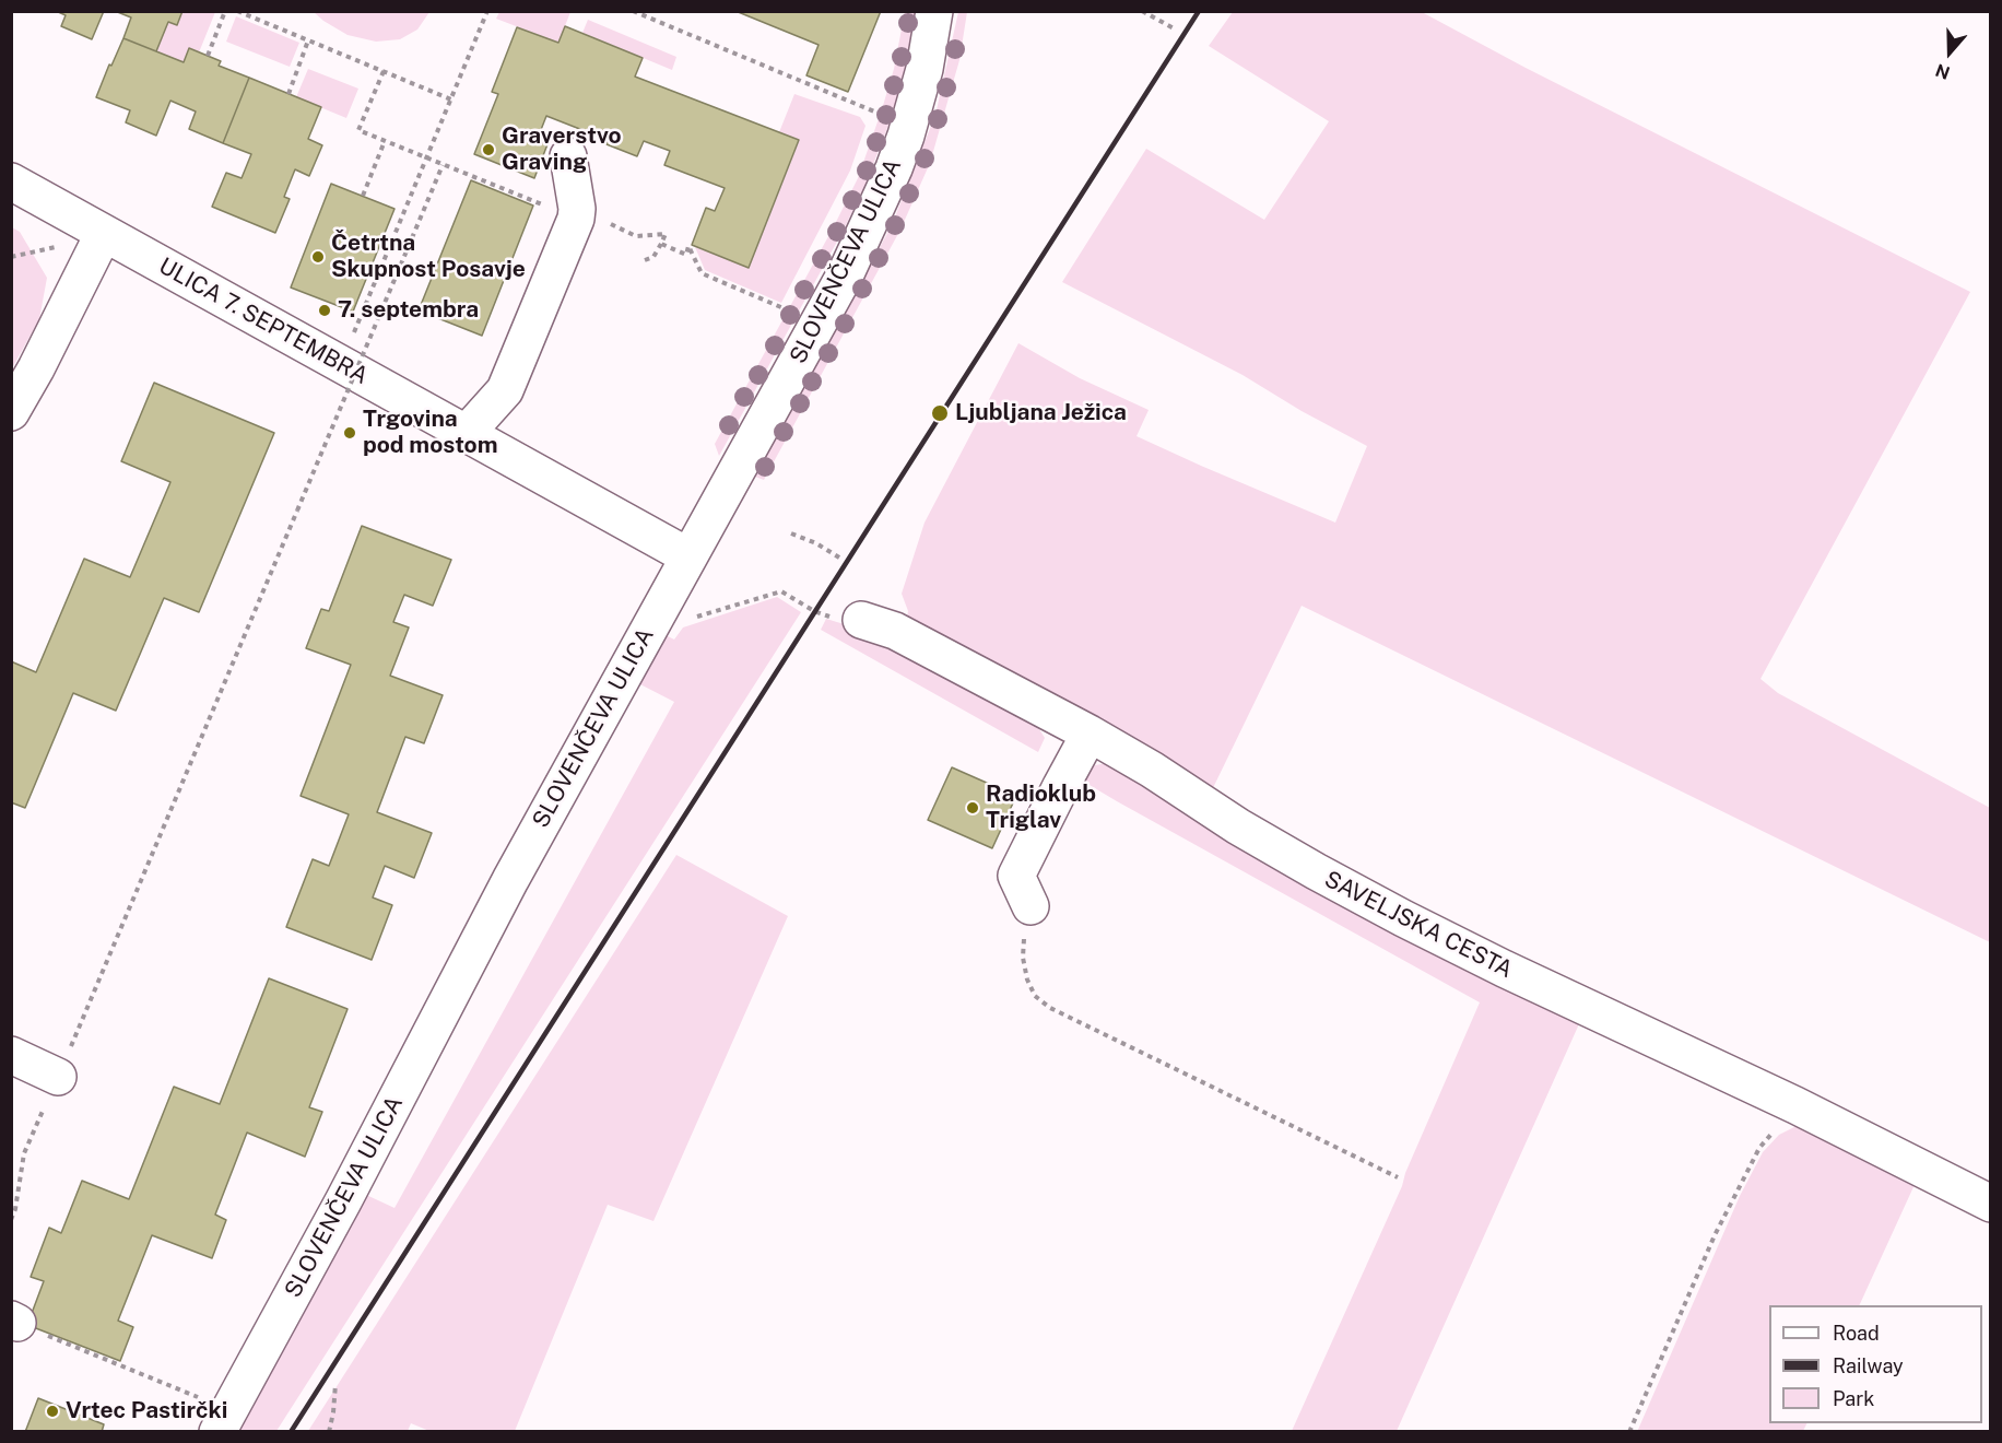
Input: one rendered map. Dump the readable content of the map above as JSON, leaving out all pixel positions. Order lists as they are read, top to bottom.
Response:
{
  "streets": {
    "street": ["SLOVENČEVA ULICA", "ULICA 7. SEPTEMBRA", "SAVELJSKA CESTA"]
  },
  "crossings": [
    ["SLOVENČEVA ULICA", "ULICA 7. SEPTEMBRA"]
  ],
  "places": [
    "Graverstvo Graving",
    "Četrtna Skupnost Posavje",
    "7. septembra",
    "Ljubljana Ježica",
    "Trgovina pod mostom",
    "Radioklub Triglav",
    "Vrtec Pastirčki"
  ],
  "legend": ["Road", "Railway", "Park"],
  "north": "bottom"
}
